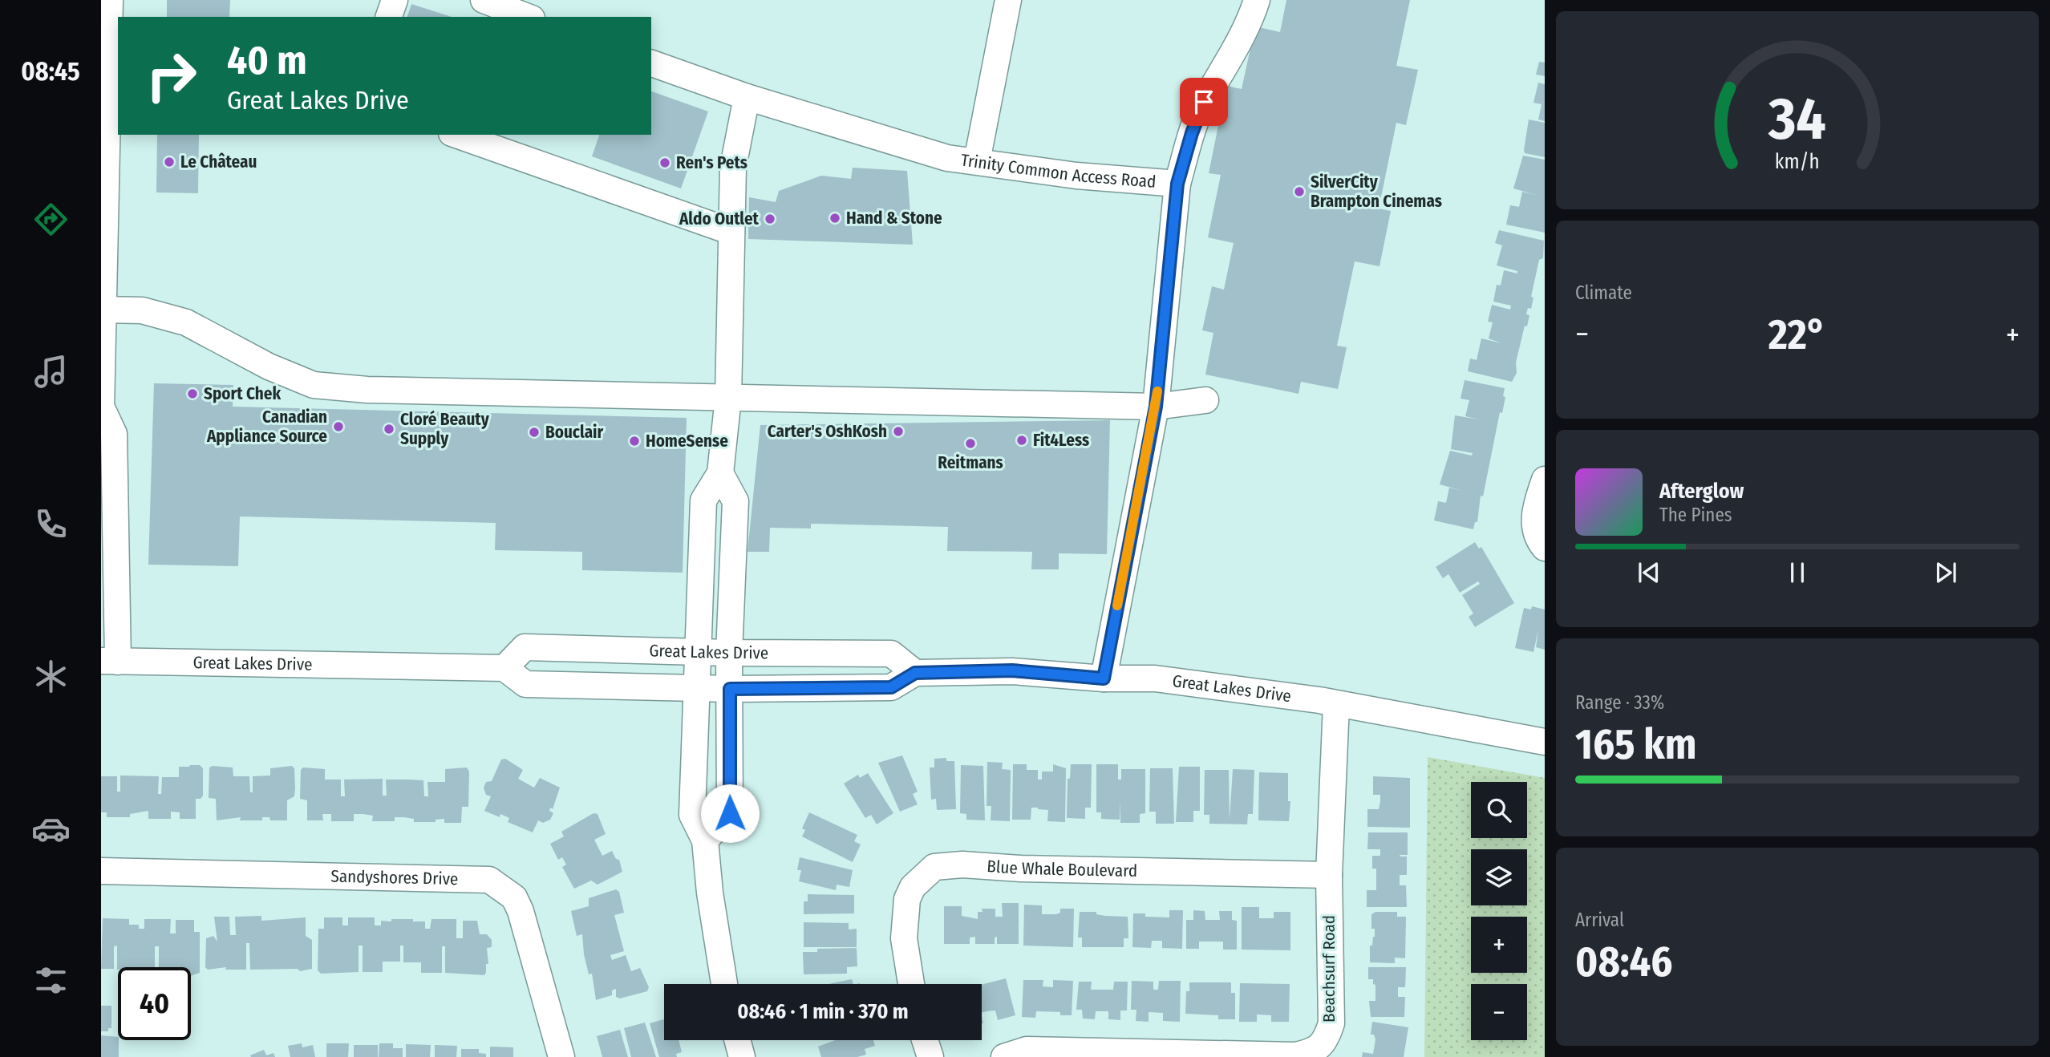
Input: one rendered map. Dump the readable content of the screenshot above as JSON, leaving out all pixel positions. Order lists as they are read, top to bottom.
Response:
{
  "streets": {
    "street": [
      "Trinity Common Access Road",
      "Great Lakes Drive",
      "Blue Whale Boulevard",
      "Sandyshores Drive",
      "Beachsurf Road"
    ]
  },
  "crossings": [
    ["Great Lakes Drive", "Beachsurf Road"],
    ["Blue Whale Boulevard", "Beachsurf Road"]
  ],
  "places": [
    "Le Château",
    "Ren's Pets",
    "SilverCity Brampton Cinemas",
    "Hand & Stone",
    "Aldo Outlet",
    "Sport Chek",
    "Canadian Appliance Source",
    "Cloré Beauty Supply",
    "Carter's OshKosh",
    "Bouclair",
    "Fit4Less",
    "HomeSense",
    "Reitmans"
  ],
  "page": {
    "tabs": "08:45",
    "turn": ["40 m", "Great Lakes Drive"],
    "tile": [
      "Climate",
      ["Range · 33%", "165 km"],
      ["Arrival", "08:46"]
    ],
    "heat": ["−", "22°", "+"],
    "song": ["Afterglow", "The Pines"],
    "map_buttons": ["+", "−"],
    "limit": "40",
    "trip": "08:46 · 1 min · 370 m",
    "gauge": ["34", "km/h"]
  }
}
